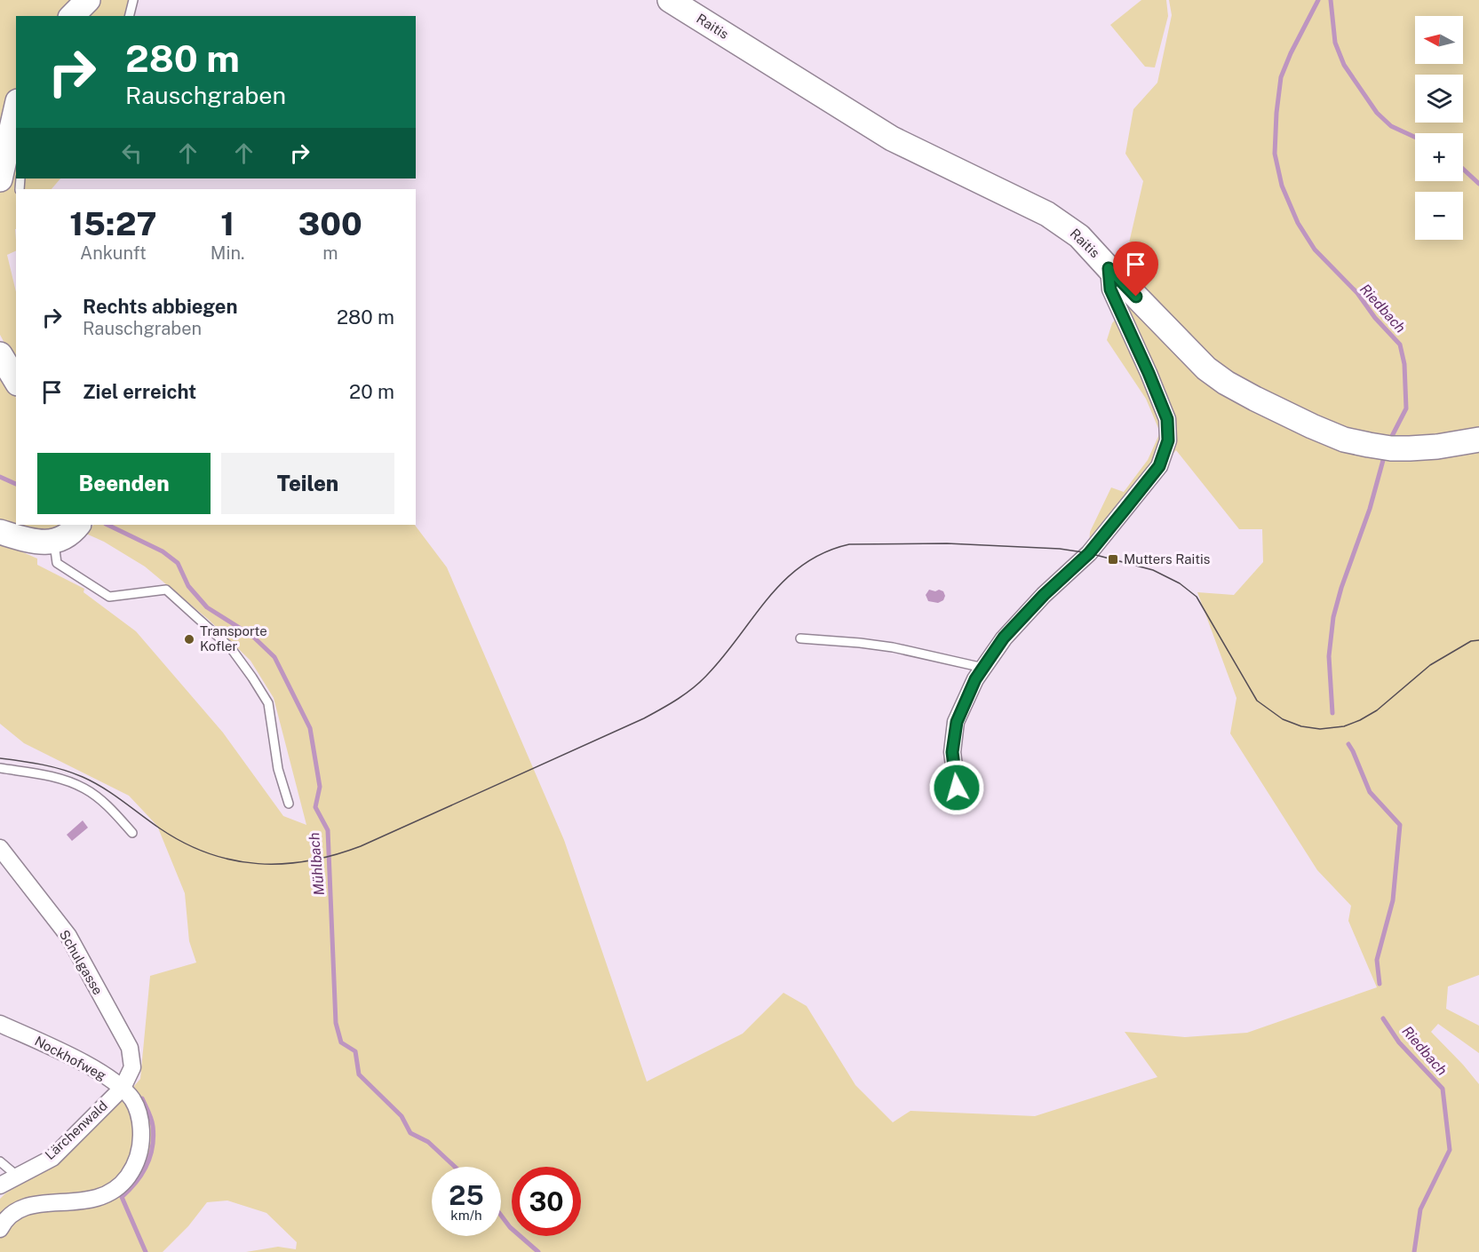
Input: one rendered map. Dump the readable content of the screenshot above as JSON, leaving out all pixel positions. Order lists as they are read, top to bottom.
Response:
{
  "streets": {
    "street": [
      "Raitis",
      "Schulgasse",
      "Nockhofweg",
      "Lärchenwald"
    ]
  },
  "crossings": [
    ["Schulgasse", "Nockhofweg"],
    ["Schulgasse", "Lärchenwald"],
    ["Nockhofweg", "Lärchenwald"]
  ],
  "water": ["Riedbach", "Mühlbach"],
  "places": {
    "transit": ["Mutters Raitis"],
    "other": ["Transporte Kofler"]
  },
  "north": "left",
  "page": {
    "map_buttons": ["+", "−"],
    "turn": ["280 m", "Rauschgraben"],
    "eta": [
      "15:27",
      "Ankunft",
      "1",
      "Min.",
      "300",
      "m"
    ],
    "list": [
      {
        "name": "Rechts abbiegen",
        "note": "Rauschgraben",
        "value": "280 m"
      },
      {
        "name": "Ziel erreicht",
        "value": "20 m"
      }
    ],
    "buttons": ["Beenden", "Teilen"],
    "speed": "25 km/h",
    "limit": "30"
  }
}
